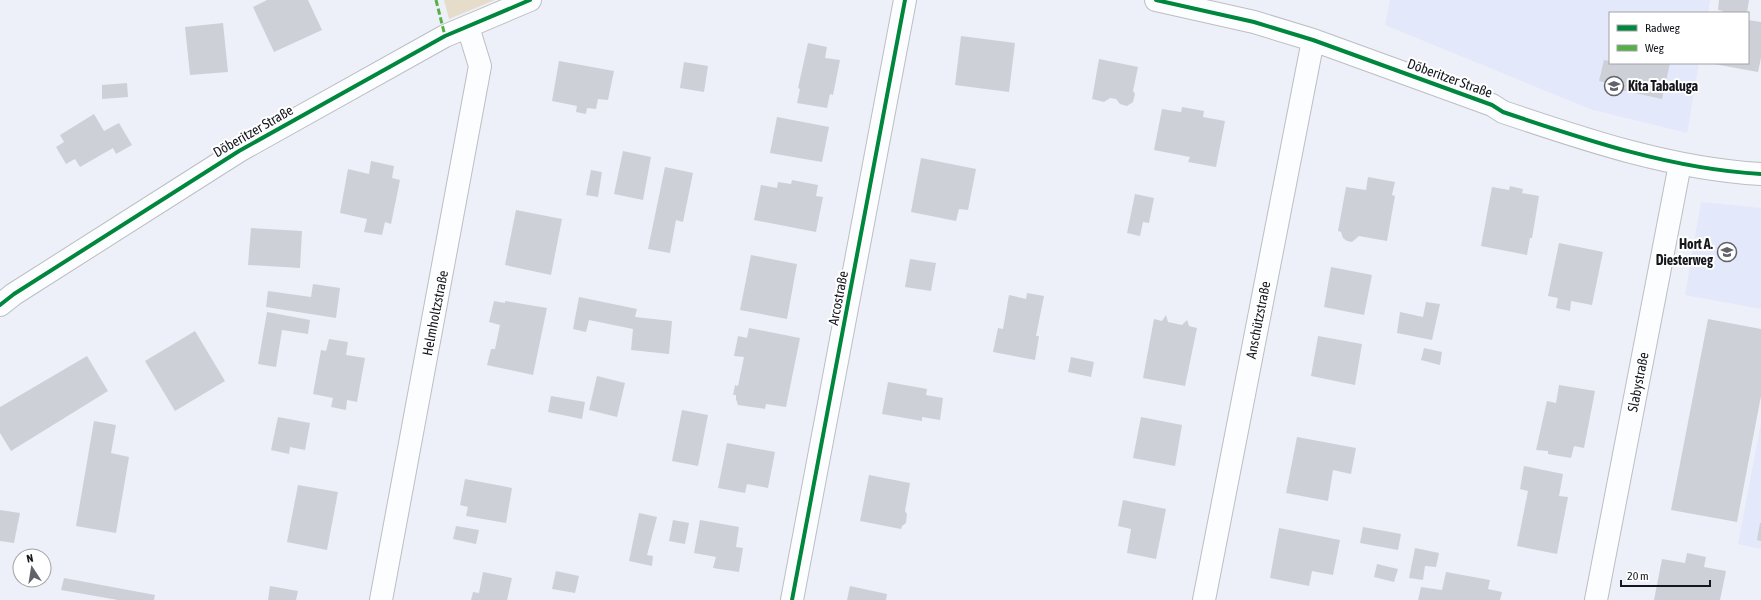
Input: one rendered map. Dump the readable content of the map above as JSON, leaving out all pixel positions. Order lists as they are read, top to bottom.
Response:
{
  "streets": {
    "street": [
      "Döberitzer Straße",
      "Arcostraße",
      "Helmholtzstraße",
      "Anschützstraße",
      "Slabystraße"
    ]
  },
  "crossings": [
    ["Döberitzer Straße", "Helmholtzstraße"],
    ["Döberitzer Straße", "Anschützstraße"],
    ["Döberitzer Straße", "Slabystraße"]
  ],
  "places": {
    "school or university": ["Kita Tabaluga", "Hort A. Diesterweg"]
  },
  "legend": ["Radweg", "Weg"],
  "scale_bar": "20 m",
  "north": "top"
}
